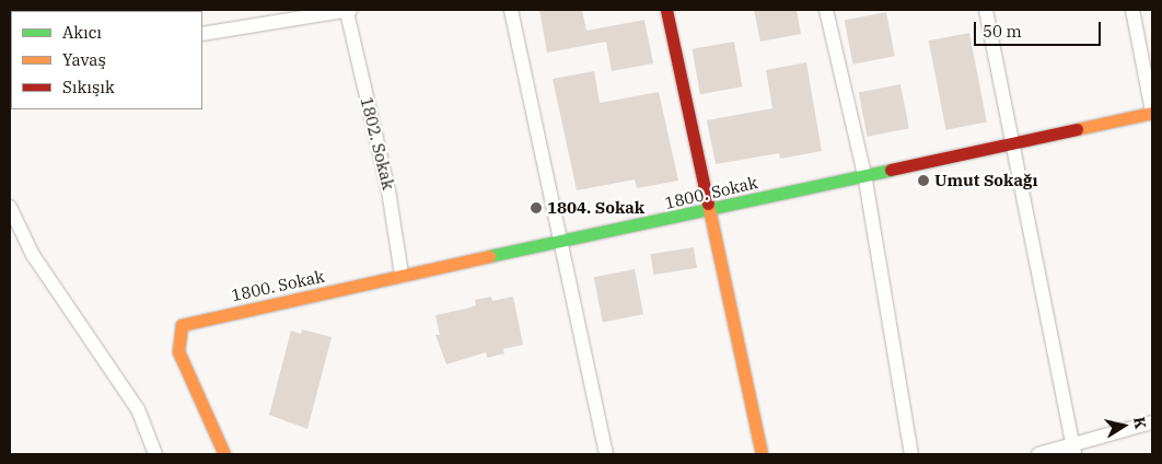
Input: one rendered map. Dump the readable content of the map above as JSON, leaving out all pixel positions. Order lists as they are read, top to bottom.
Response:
{
  "streets": {
    "street": ["1802. Sokak", "1800. Sokak"]
  },
  "crossings": [
    ["1802. Sokak", "1800. Sokak"]
  ],
  "places": ["Umut Sokağı", "1804. Sokak"],
  "legend": ["Akıcı", "Yavaş", "Sıkışık"],
  "scale_bar": "50 m",
  "north": "right"
}
